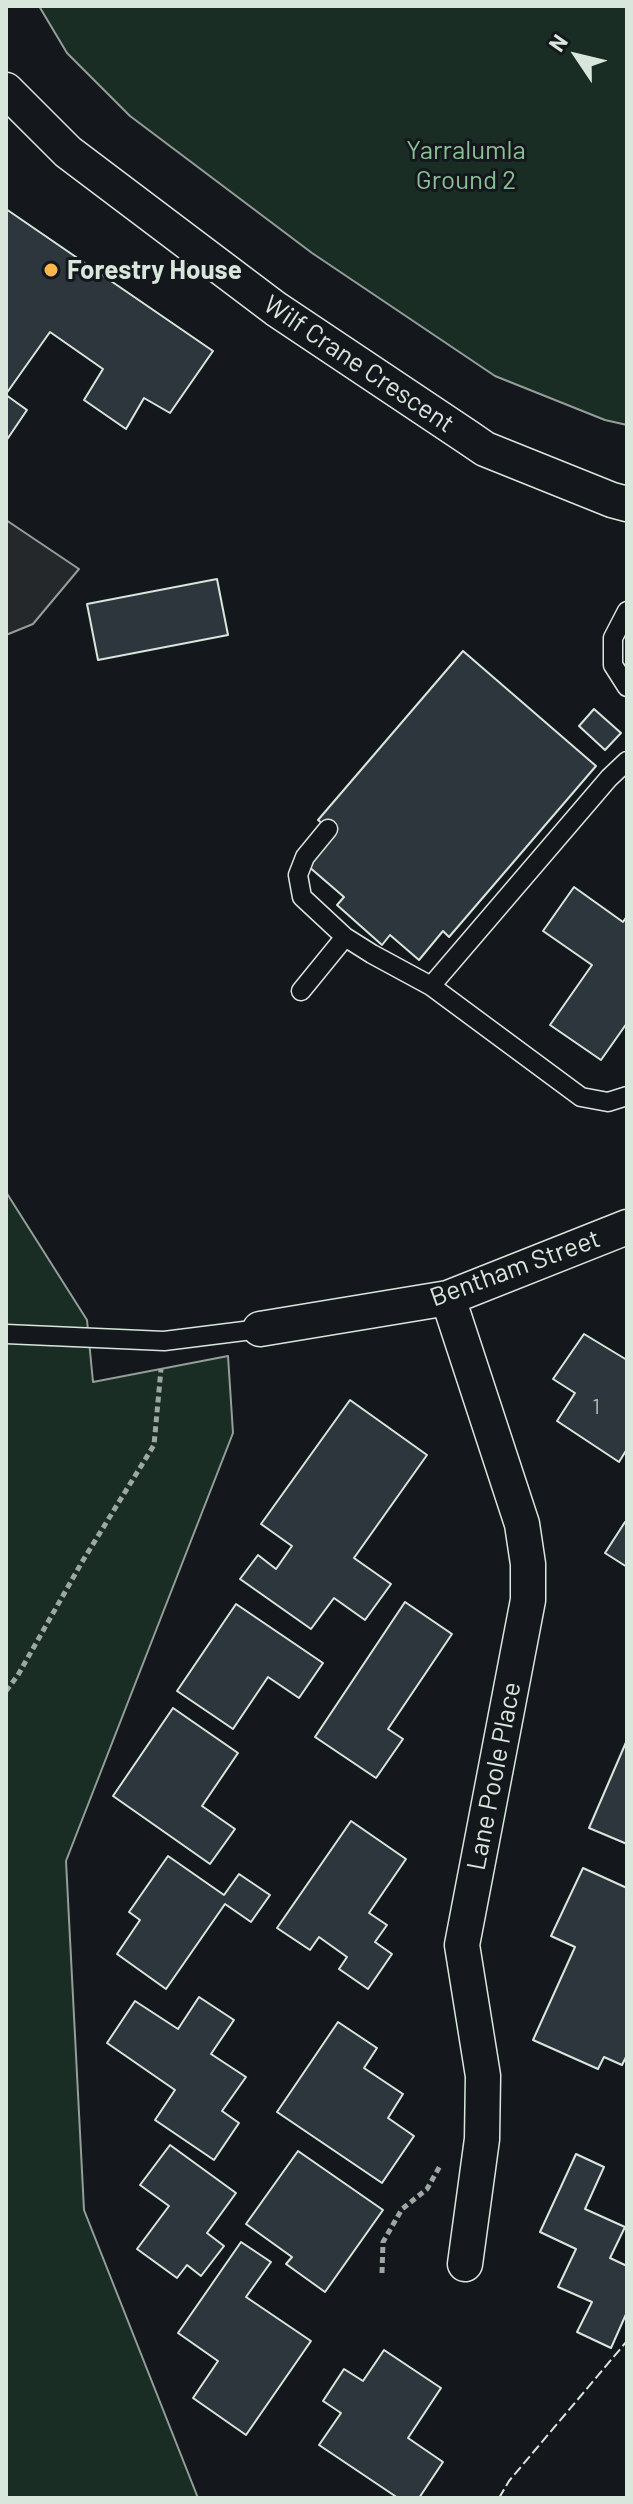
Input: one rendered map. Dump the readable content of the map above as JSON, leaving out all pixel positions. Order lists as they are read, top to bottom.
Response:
{
  "streets": {
    "street": ["Wilf Crane Crescent", "Bentham Street", "Lane Poole Place"]
  },
  "crossings": [
    ["Bentham Street", "Lane Poole Place"]
  ],
  "parks": ["Yarralumla Ground 2"],
  "places": ["Forestry House"],
  "house_numbers": ["1"],
  "north": "top left"
}
